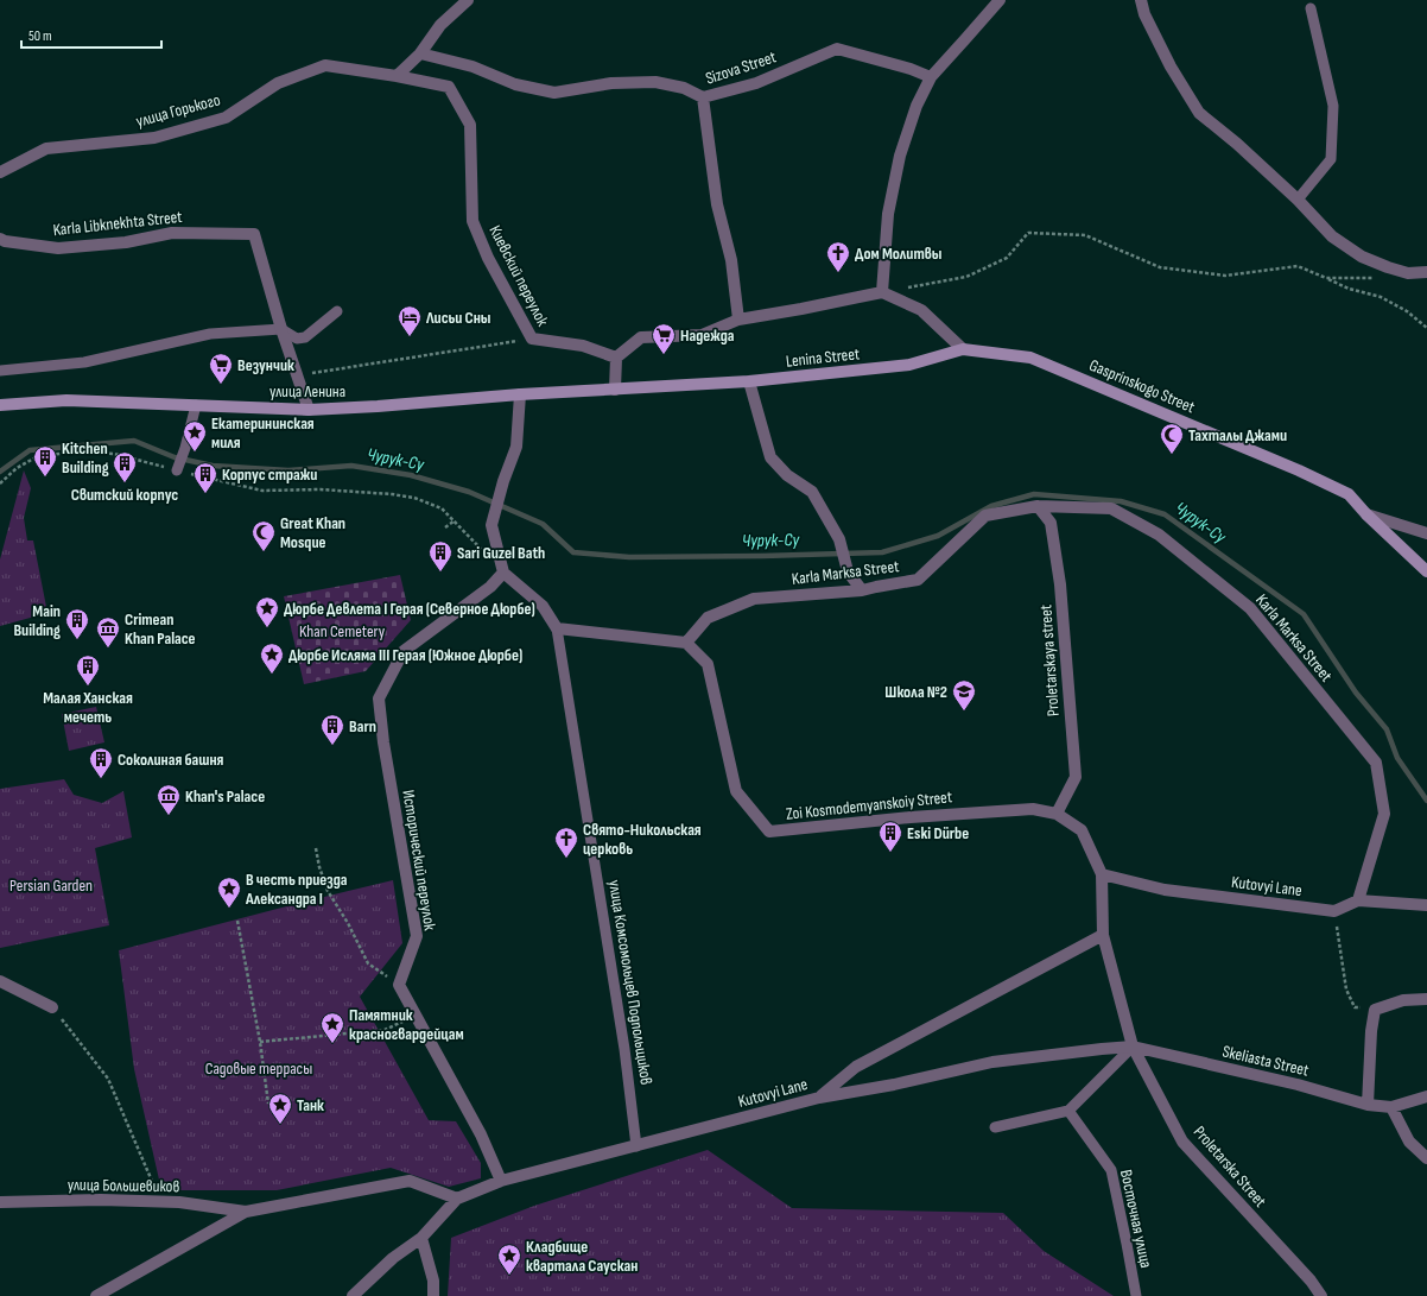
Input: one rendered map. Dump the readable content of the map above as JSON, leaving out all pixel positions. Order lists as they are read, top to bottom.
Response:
{
  "streets": {
    "main road": ["Lenina Street", "Gasprinskogo Street", "улица Ленина"],
    "street": [
      "Sizova Street",
      "улица Горького",
      "Karla Libknekhta Street",
      "Киевский переулок",
      "Karla Marksa Street",
      "Proletarskaya street",
      "Zoi Kosmodemyanskoiy Street",
      "Исторический переулок",
      "Kutovyi Lane",
      "Skeliasta Street",
      "Proletarska Street",
      "улица Большевиков"
    ],
    "lane": ["улица Комсомольцев Подпольщиков", "Восточная улица"]
  },
  "crossings": [
    ["улица Горького", "Киевский переулок"],
    ["Karla Libknekhta Street", "улица Ленина"],
    ["Lenina Street", "Gasprinskogo Street"],
    ["Lenina Street", "улица Ленина"],
    ["Karla Marksa Street", "Proletarskaya street"],
    ["Karla Marksa Street", "Zoi Kosmodemyanskoiy Street"],
    ["Proletarskaya street", "Zoi Kosmodemyanskoiy Street"],
    ["Zoi Kosmodemyanskoiy Street", "Kutovyi Lane"],
    ["Kutovyi Lane", "улица Комсомольцев Подпольщиков"],
    ["Kutovyi Lane", "Skeliasta Street"],
    ["Skeliasta Street", "Proletarska Street"]
  ],
  "water": ["Чурук-Су"],
  "parks": ["Khan Cemetery", "Persian Garden", "Садовые террасы"],
  "places": {
    "church": ["Дом Молитвы", "Свято-Никольская церковь"],
    "hotel": ["Лисьи Сны"],
    "supermarket": ["Надежда", "Везунчик"],
    "place": [
      "Екатерининская миля",
      "Дюрбе Девлета I Герая (Северное Дюрбе)",
      "Дюрбе Исляма III Герая (Южное Дюрбе)",
      "В честь приезда Александра I",
      "Памятник красногвардейцам",
      "Танк",
      "Кладбище квартала Саускан"
    ],
    "mosque": ["Тахталы Джами", "Great Khan Mosque"],
    "building": [
      "Kitchen Building",
      "Свитский корпус",
      "Корпус стражи",
      "Sari Guzel Bath",
      "Main Building",
      "Малая Ханская мечеть",
      "Barn",
      "Соколиная башня",
      "Eski Dürbe"
    ],
    "museum": ["Crimean Khan Palace", "Khan's Palace"],
    "school or university": ["Школа №2"]
  },
  "scale_bar": "50 m"
}
